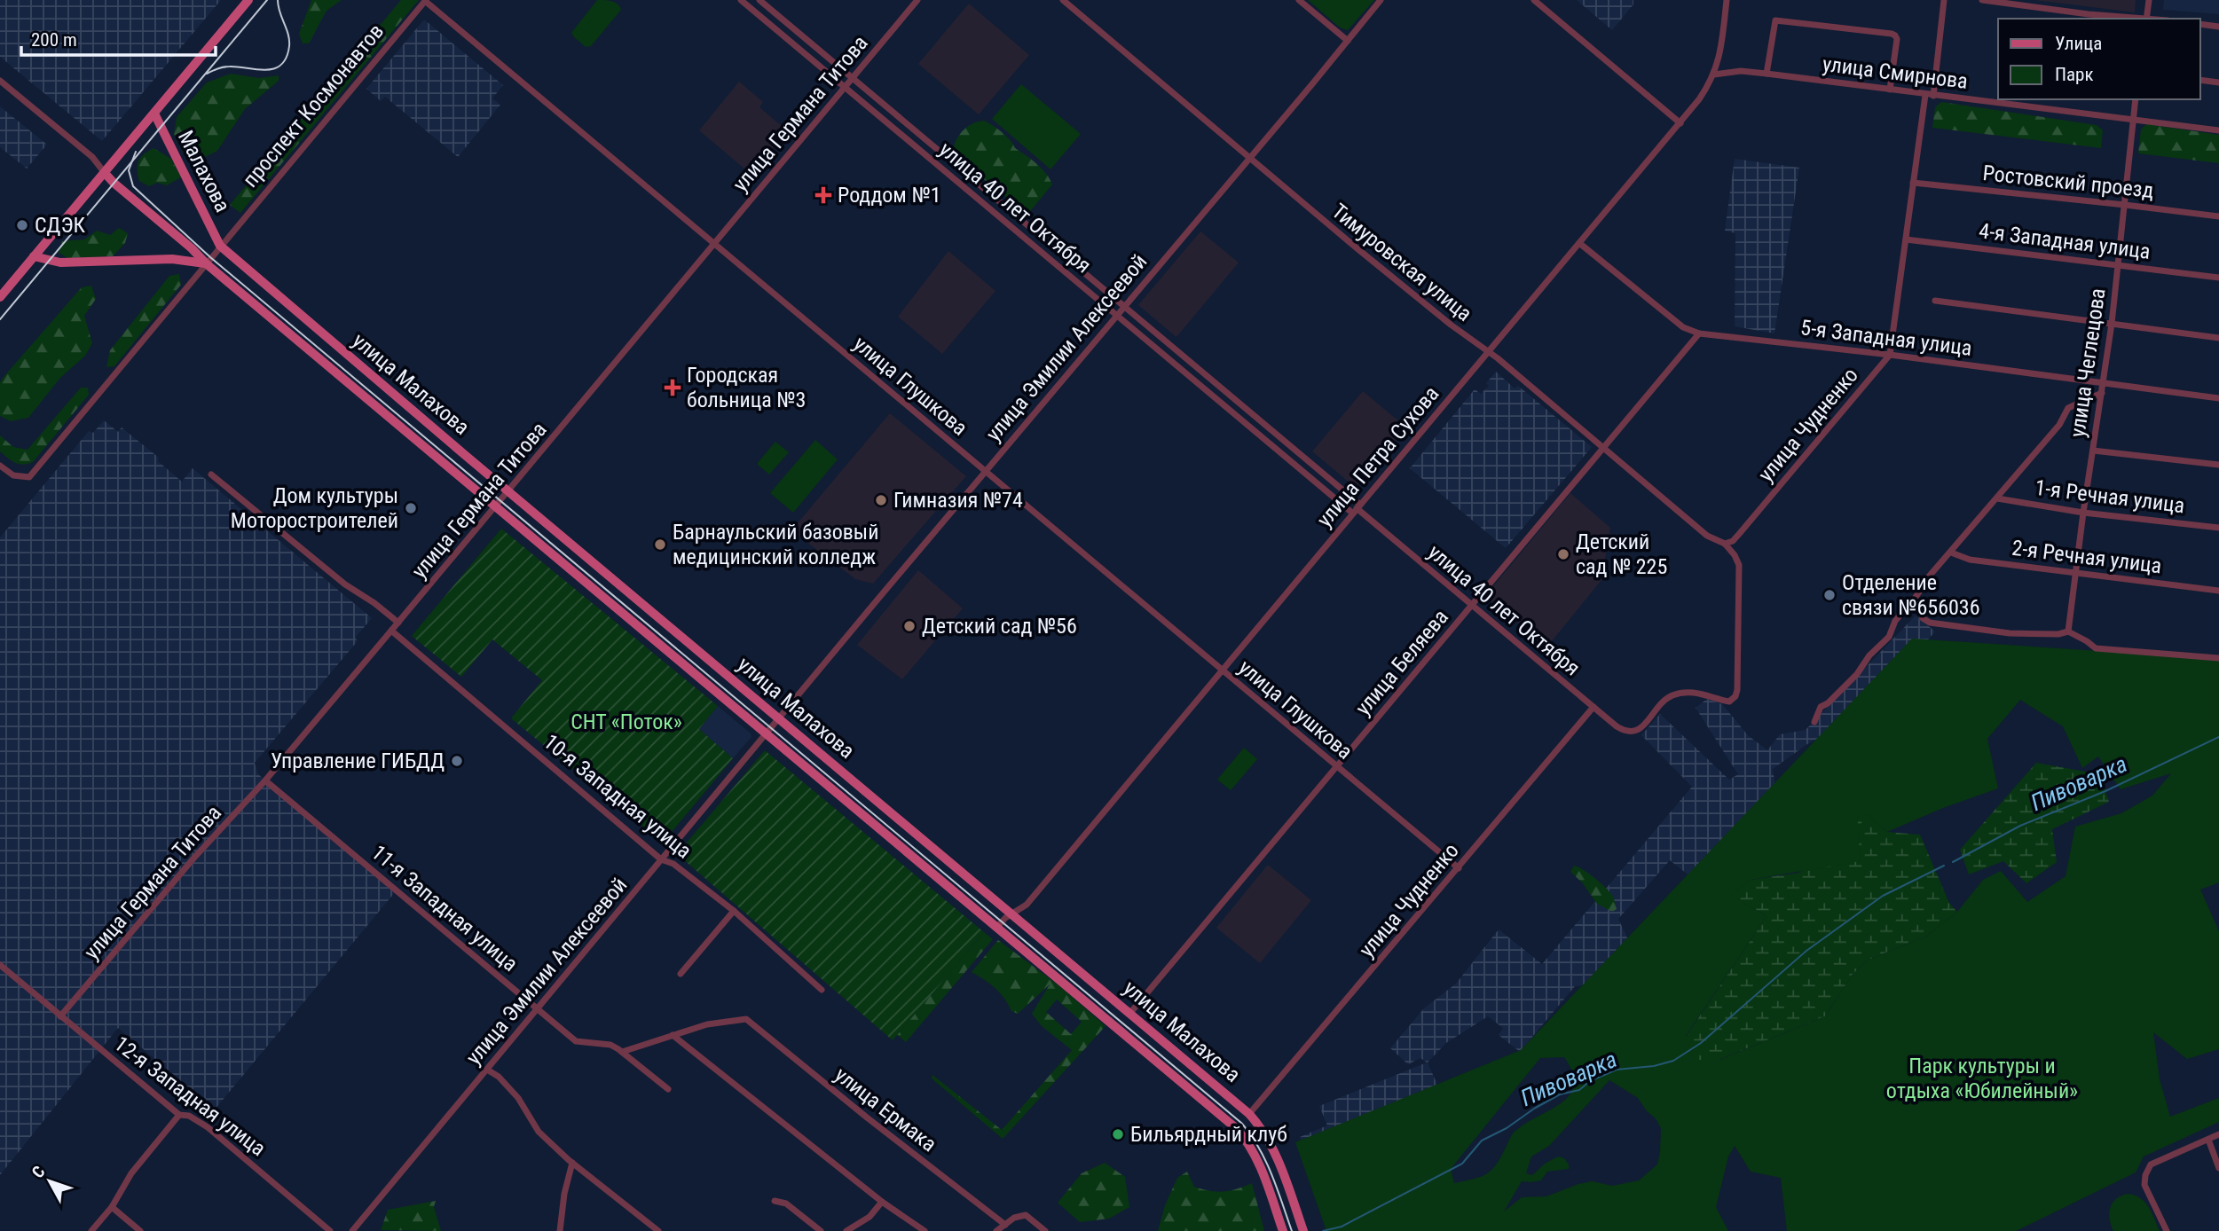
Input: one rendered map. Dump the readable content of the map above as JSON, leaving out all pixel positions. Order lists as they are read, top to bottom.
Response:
{
  "streets": {
    "main road": ["Малахова", "улица Малахова"],
    "street": [
      "улица Смирнова",
      "проспект Космонавтов",
      "улица Германа Титова",
      "Ростовский проезд",
      "улица 40 лет Октября",
      "4-я Западная улица",
      "Тимуровская улица",
      "5-я Западная улица",
      "улица Эмилии Алексеевой",
      "улица Чеглецова",
      "улица Глушкова",
      "улица Чудненко",
      "улица Петра Сухова",
      "1-я Речная улица",
      "2-я Речная улица",
      "улица Беляева",
      "10-я Западная улица",
      "11-я Западная улица",
      "12-я Западная улица",
      "улица Ермака"
    ]
  },
  "crossings": [
    ["улица Смирнова", "улица Чеглецова"],
    ["улица Смирнова", "улица Петра Сухова"],
    ["проспект Космонавтов", "Малахова"],
    ["проспект Космонавтов", "улица Малахова"],
    ["проспект Космонавтов", "улица Глушкова"],
    ["улица Германа Титова", "улица 40 лет Октября"],
    ["улица Германа Титова", "улица Малахова"],
    ["улица Германа Титова", "улица Глушкова"],
    ["улица Германа Титова", "10-я Западная улица"],
    ["улица Германа Титова", "11-я Западная улица"],
    ["улица Германа Титова", "12-я Западная улица"],
    ["Малахова", "улица Малахова"],
    ["Ростовский проезд", "улица Чеглецова"],
    ["улица 40 лет Октября", "Тимуровская улица"],
    ["улица 40 лет Октября", "улица Эмилии Алексеевой"],
    ["улица 40 лет Октября", "улица Чудненко"],
    ["улица 40 лет Октября", "улица Петра Сухова"],
    ["улица 40 лет Октября", "улица Беляева"],
    ["4-я Западная улица", "улица Чеглецова"],
    ["Тимуровская улица", "улица Эмилии Алексеевой"],
    ["Тимуровская улица", "улица Чудненко"],
    ["Тимуровская улица", "улица Петра Сухова"],
    ["Тимуровская улица", "улица Беляева"],
    ["5-я Западная улица", "улица Чеглецова"],
    ["5-я Западная улица", "улица Чудненко"],
    ["5-я Западная улица", "улица Петра Сухова"],
    ["5-я Западная улица", "улица Беляева"],
    ["улица Эмилии Алексеевой", "улица Малахова"],
    ["улица Эмилии Алексеевой", "улица Глушкова"],
    ["улица Эмилии Алексеевой", "10-я Западная улица"],
    ["улица Эмилии Алексеевой", "11-я Западная улица"],
    ["улица Чеглецова", "1-я Речная улица"],
    ["улица Чеглецова", "2-я Речная улица"],
    ["улица Малахова", "улица Чудненко"],
    ["улица Малахова", "улица Петра Сухова"],
    ["улица Малахова", "улица Беляева"],
    ["улица Глушкова", "улица Чудненко"],
    ["улица Глушкова", "улица Петра Сухова"],
    ["улица Глушкова", "улица Беляева"]
  ],
  "water": ["Пивоварка"],
  "parks": ["СНТ «Поток»", "Парк культуры и отдыха «Юбилейный»"],
  "places": {
    "health": ["Роддом №1", "Городская больница №3"],
    "other": [
      "СДЭК",
      "Гимназия №74",
      "Дом культуры Моторостроителей",
      "Барнаульский базовый медицинский колледж",
      "Детский сад № 225",
      "Отделение связи №656036",
      "Детский сад №56",
      "Управление ГИБДД",
      "Бильярдный клуб"
    ]
  },
  "legend": ["Улица", "Парк"],
  "scale_bar": "200 m",
  "north": "top left"
}
